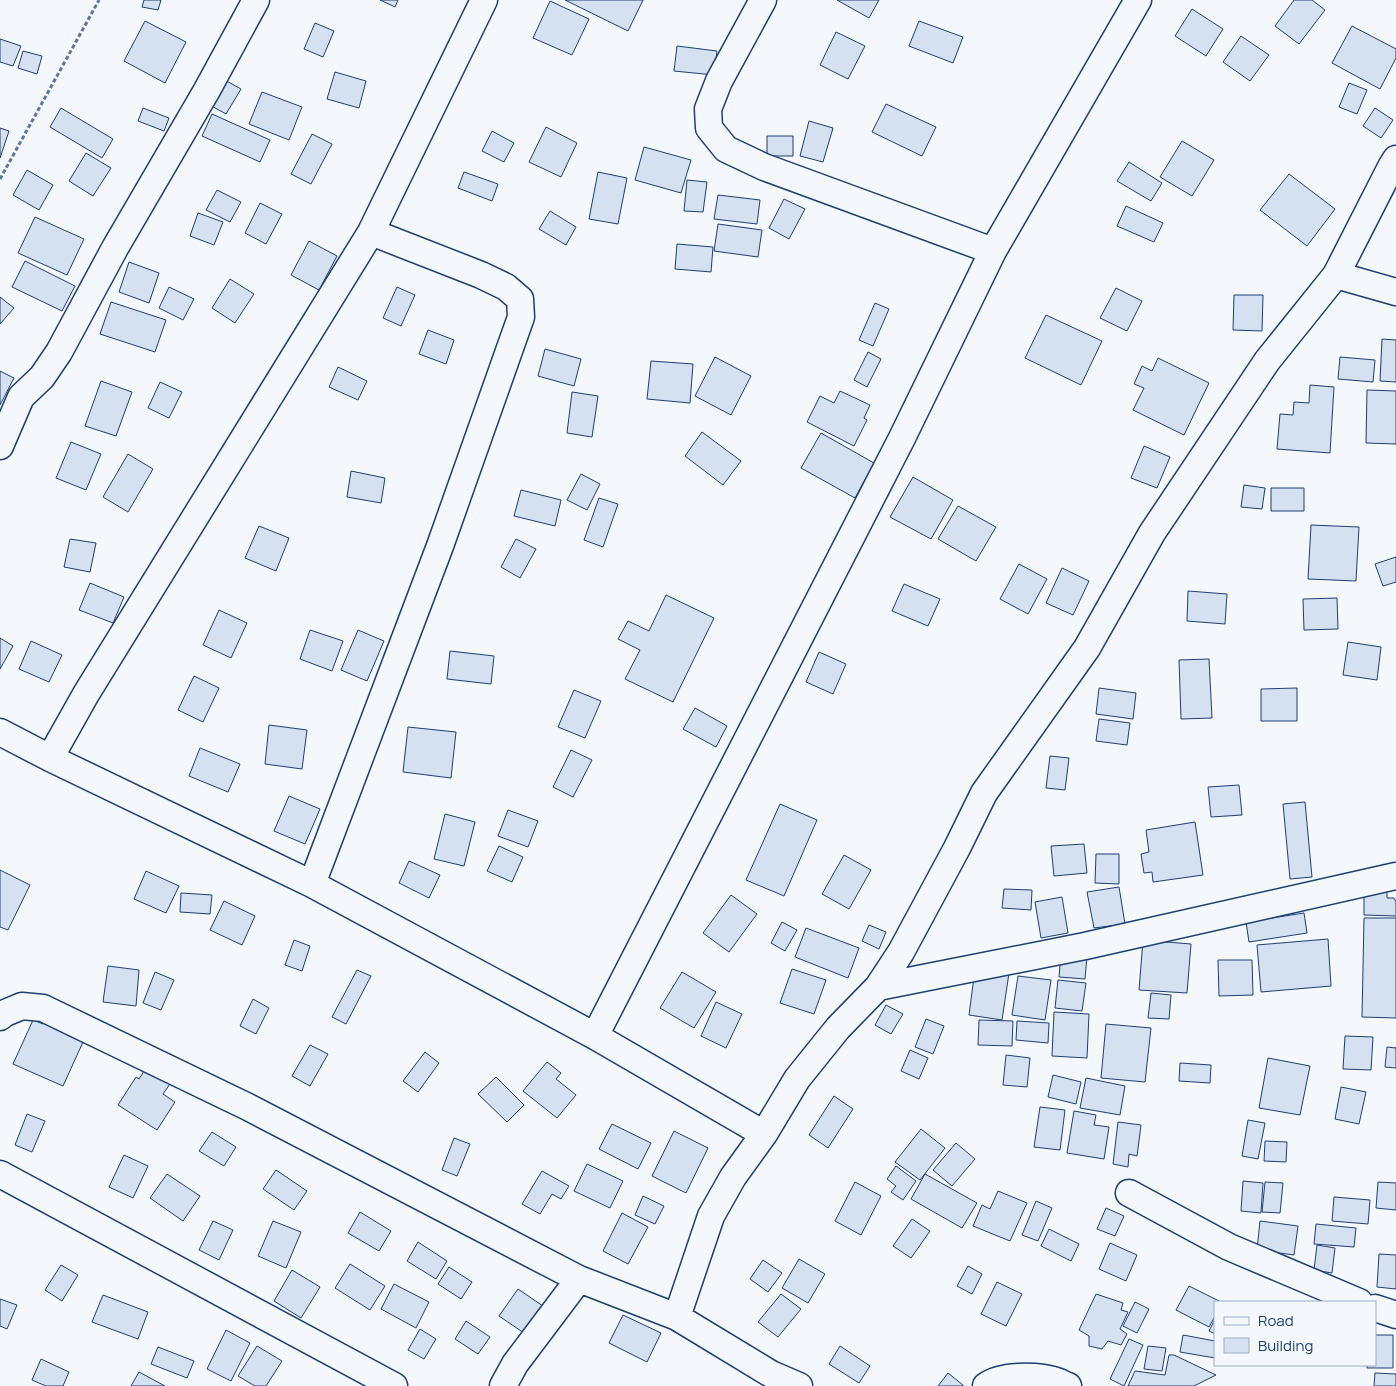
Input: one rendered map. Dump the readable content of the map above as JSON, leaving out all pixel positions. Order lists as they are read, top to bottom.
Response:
{
  "legend": ["Road", "Building"]
}
